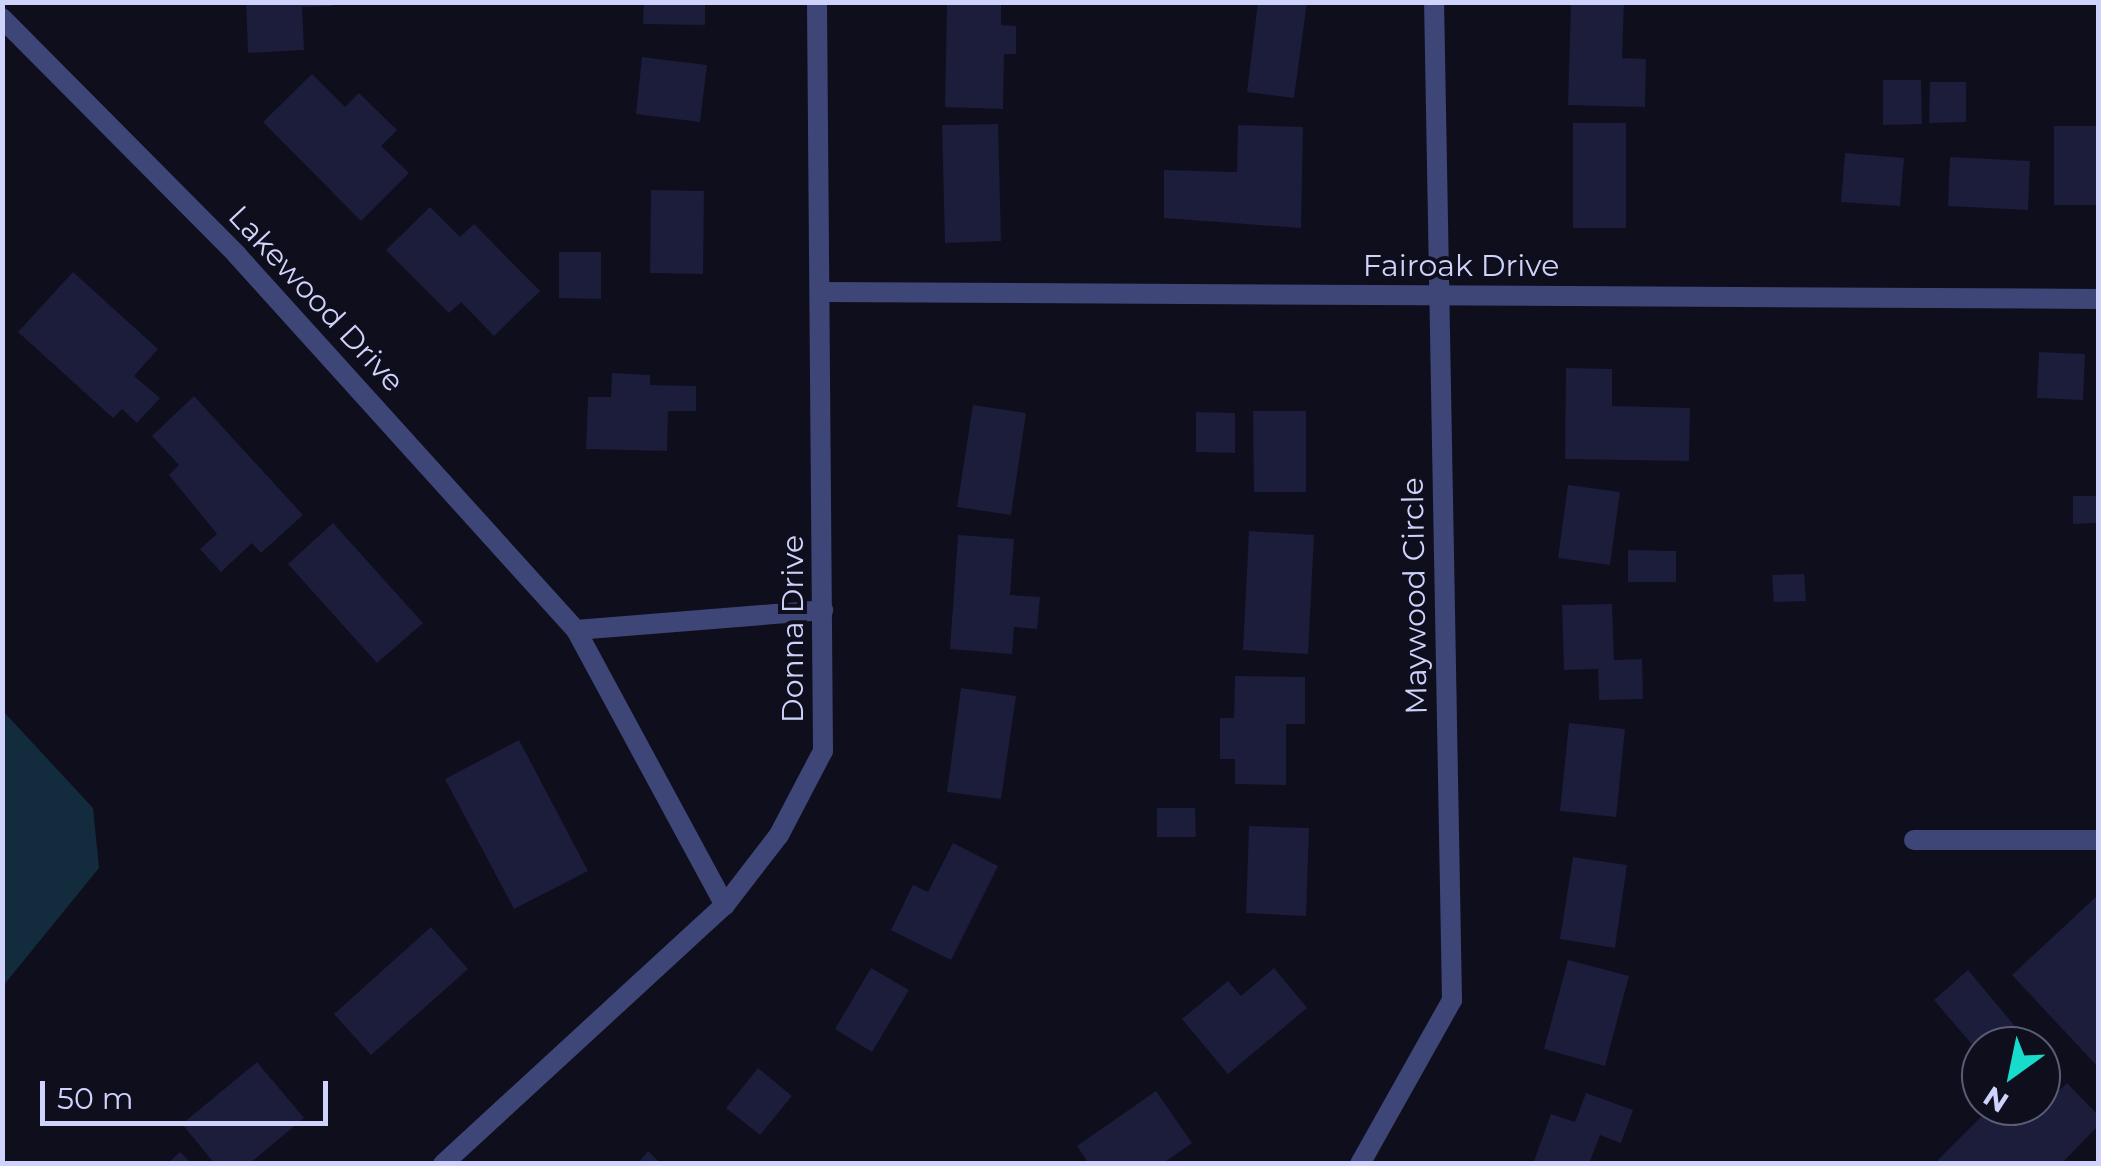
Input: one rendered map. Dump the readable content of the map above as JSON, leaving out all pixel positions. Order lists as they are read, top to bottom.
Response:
{
  "streets": {
    "street": [
      "Fairoak Drive",
      "Lakewood Drive",
      "Maywood Circle",
      "Donna Drive"
    ]
  },
  "crossings": [
    ["Fairoak Drive", "Maywood Circle"],
    ["Fairoak Drive", "Donna Drive"],
    ["Lakewood Drive", "Donna Drive"]
  ],
  "scale_bar": "50 m",
  "north": "bottom left"
}
